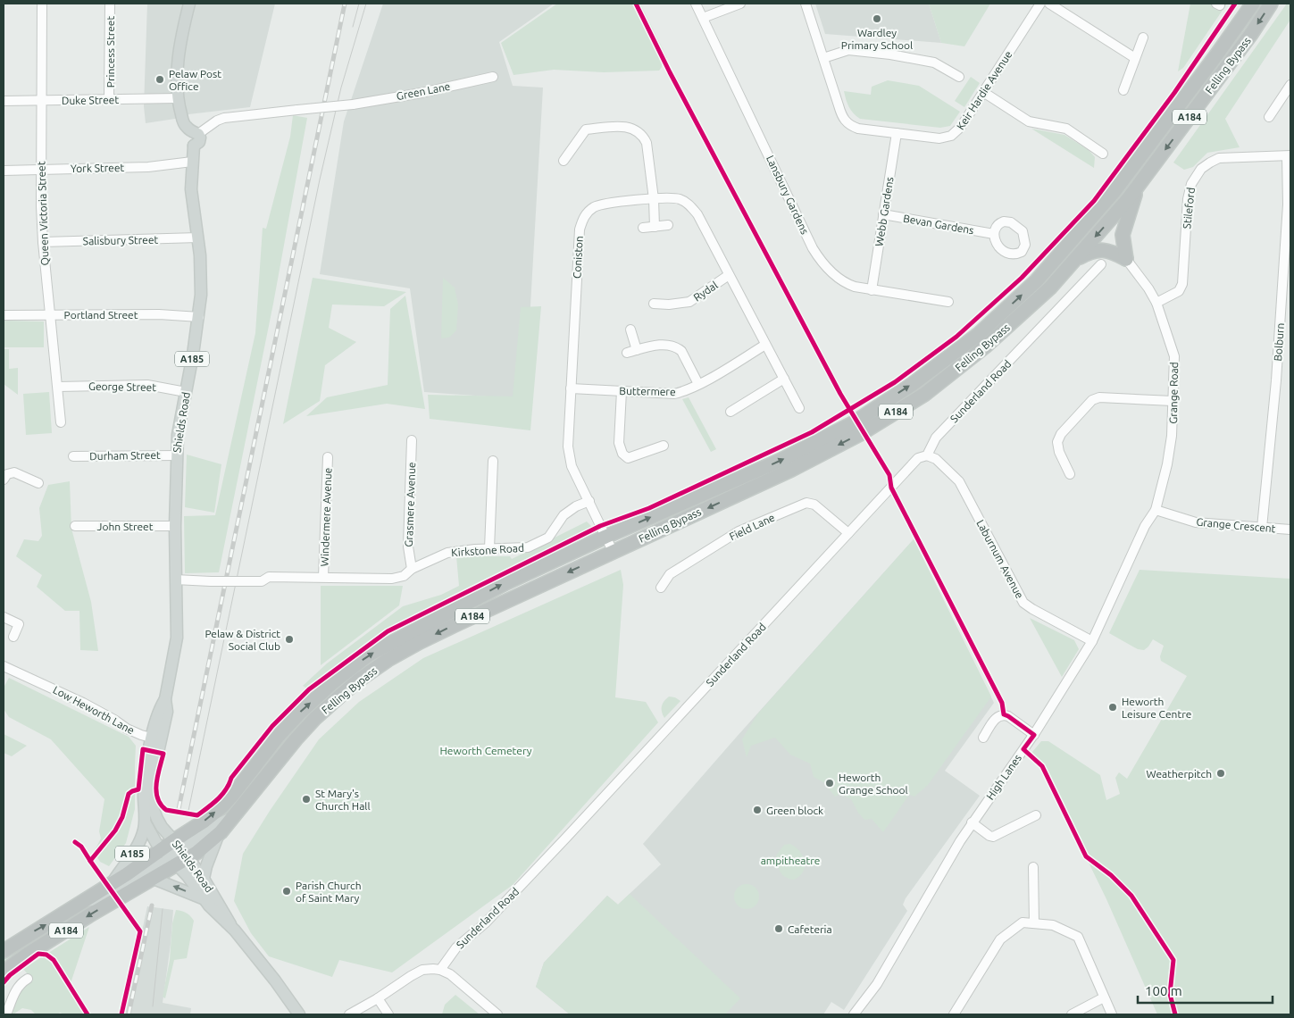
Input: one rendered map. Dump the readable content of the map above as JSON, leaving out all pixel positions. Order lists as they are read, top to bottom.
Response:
{
  "streets": {
    "highway": ["Felling Bypass", "A184"],
    "main road": ["A185", "Shields Road"],
    "street": [
      "Princess Street",
      "Keir Hardie Avenue",
      "Green Lane",
      "Duke Street",
      "York Street",
      "Lansbury Gardens",
      "Stileford",
      "Webb Gardens",
      "Queen Victoria Street",
      "Bevan Gardens",
      "Salisbury Street",
      "Coniston",
      "Rydal",
      "Portland Street",
      "Bolburn",
      "George Street",
      "Buttermere",
      "Sunderland Road",
      "Grange Road",
      "Durham Street",
      "Grasmere Avenue",
      "Windermere Avenue",
      "Grange Crescent",
      "John Street",
      "Field Lane",
      "Kirkstone Road",
      "Laburnum Avenue",
      "Low Heworth Lane",
      "High Lanes"
    ]
  },
  "crossings": [
    ["Princess Street", "Duke Street"],
    ["Felling Bypass", "Coniston"],
    ["Felling Bypass", "A185"],
    ["Felling Bypass", "Shields Road"],
    ["Keir Hardie Avenue", "Webb Gardens"],
    ["Green Lane", "Shields Road"],
    ["Duke Street", "Queen Victoria Street"],
    ["Duke Street", "Shields Road"],
    ["York Street", "Queen Victoria Street"],
    ["York Street", "Shields Road"],
    ["Lansbury Gardens", "Webb Gardens"],
    ["Stileford", "Bolburn"],
    ["Stileford", "Grange Road"],
    ["Webb Gardens", "Bevan Gardens"],
    ["Queen Victoria Street", "Salisbury Street"],
    ["Queen Victoria Street", "Portland Street"],
    ["Queen Victoria Street", "George Street"],
    ["Salisbury Street", "Shields Road"],
    ["Coniston", "Rydal"],
    ["Coniston", "Buttermere"],
    ["Coniston", "Kirkstone Road"],
    ["Portland Street", "Shields Road"],
    ["Bolburn", "Grange Crescent"],
    ["A185", "Shields Road"],
    ["A185", "Low Heworth Lane"],
    ["George Street", "Shields Road"],
    ["Sunderland Road", "Field Lane"],
    ["Sunderland Road", "Laburnum Avenue"],
    ["Grange Road", "Grange Crescent"],
    ["Grange Road", "High Lanes"],
    ["Shields Road", "Durham Street"],
    ["Shields Road", "John Street"],
    ["Shields Road", "Kirkstone Road"],
    ["Shields Road", "Low Heworth Lane"],
    ["Grasmere Avenue", "Kirkstone Road"],
    ["Windermere Avenue", "Kirkstone Road"],
    ["Grange Crescent", "High Lanes"],
    ["Laburnum Avenue", "High Lanes"]
  ],
  "parks": ["Heworth Cemetery", "ampitheatre"],
  "places": [
    "Wardley Primary School",
    "Pelaw Post Office",
    "Pelaw & District Social Club",
    "Heworth Leisure Centre",
    "Weatherpitch",
    "Heworth Grange School",
    "St Mary's Church Hall",
    "Green block",
    "Parish Church of Saint Mary",
    "Cafeteria"
  ],
  "scale_bar": "100 m"
}
